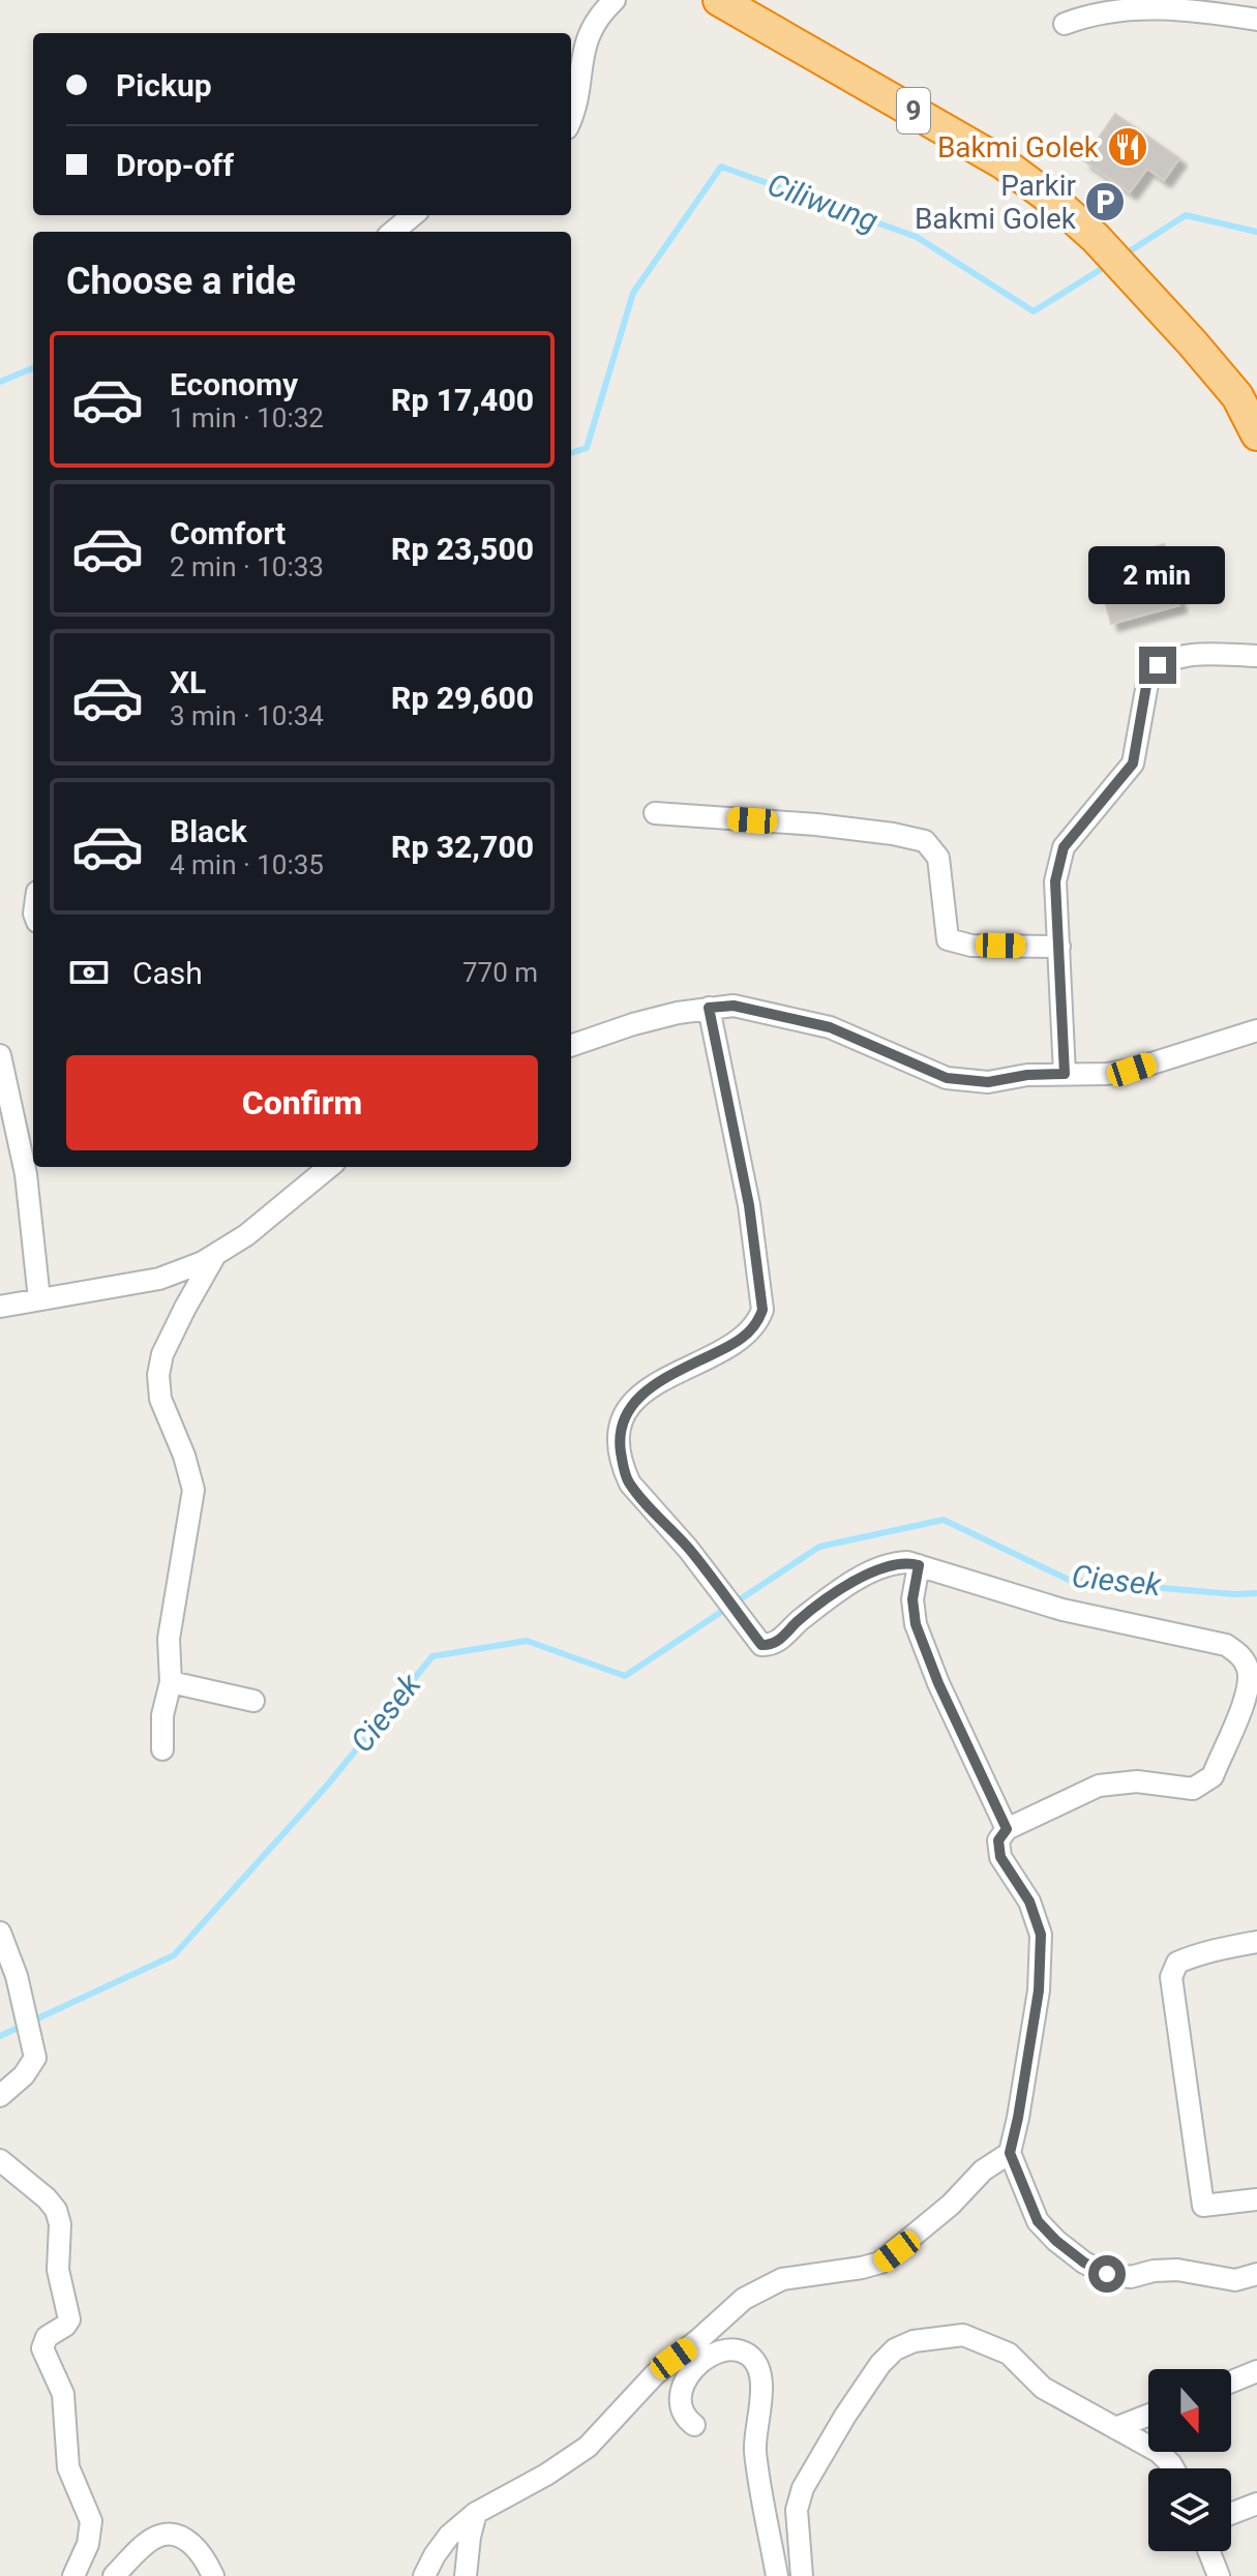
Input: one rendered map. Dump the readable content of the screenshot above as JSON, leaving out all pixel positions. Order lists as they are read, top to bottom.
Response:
{
  "streets": {
    "highway": ["9"]
  },
  "water": ["Ciliwung", "Ciesek"],
  "places": {
    "restaurant": ["Bakmi Golek"],
    "parking": ["Parkir Bakmi Golek"]
  },
  "north": "bottom",
  "page": {
    "banner": ["Pickup", "Drop-off"],
    "heading": "Choose a ride",
    "list": [
      {
        "name": "Economy",
        "note": "1 min · 10:32",
        "value": "Rp 17,400"
      },
      {
        "name": "Comfort",
        "note": "2 min · 10:33",
        "value": "Rp 23,500"
      },
      {
        "name": "XL",
        "note": "3 min · 10:34",
        "value": "Rp 29,600"
      },
      {
        "name": "Black",
        "note": "4 min · 10:35",
        "value": "Rp 32,700"
      }
    ],
    "bubble": "2 min",
    "pay": ["Cash", "770 m"],
    "buttons": "Confirm"
  }
}
